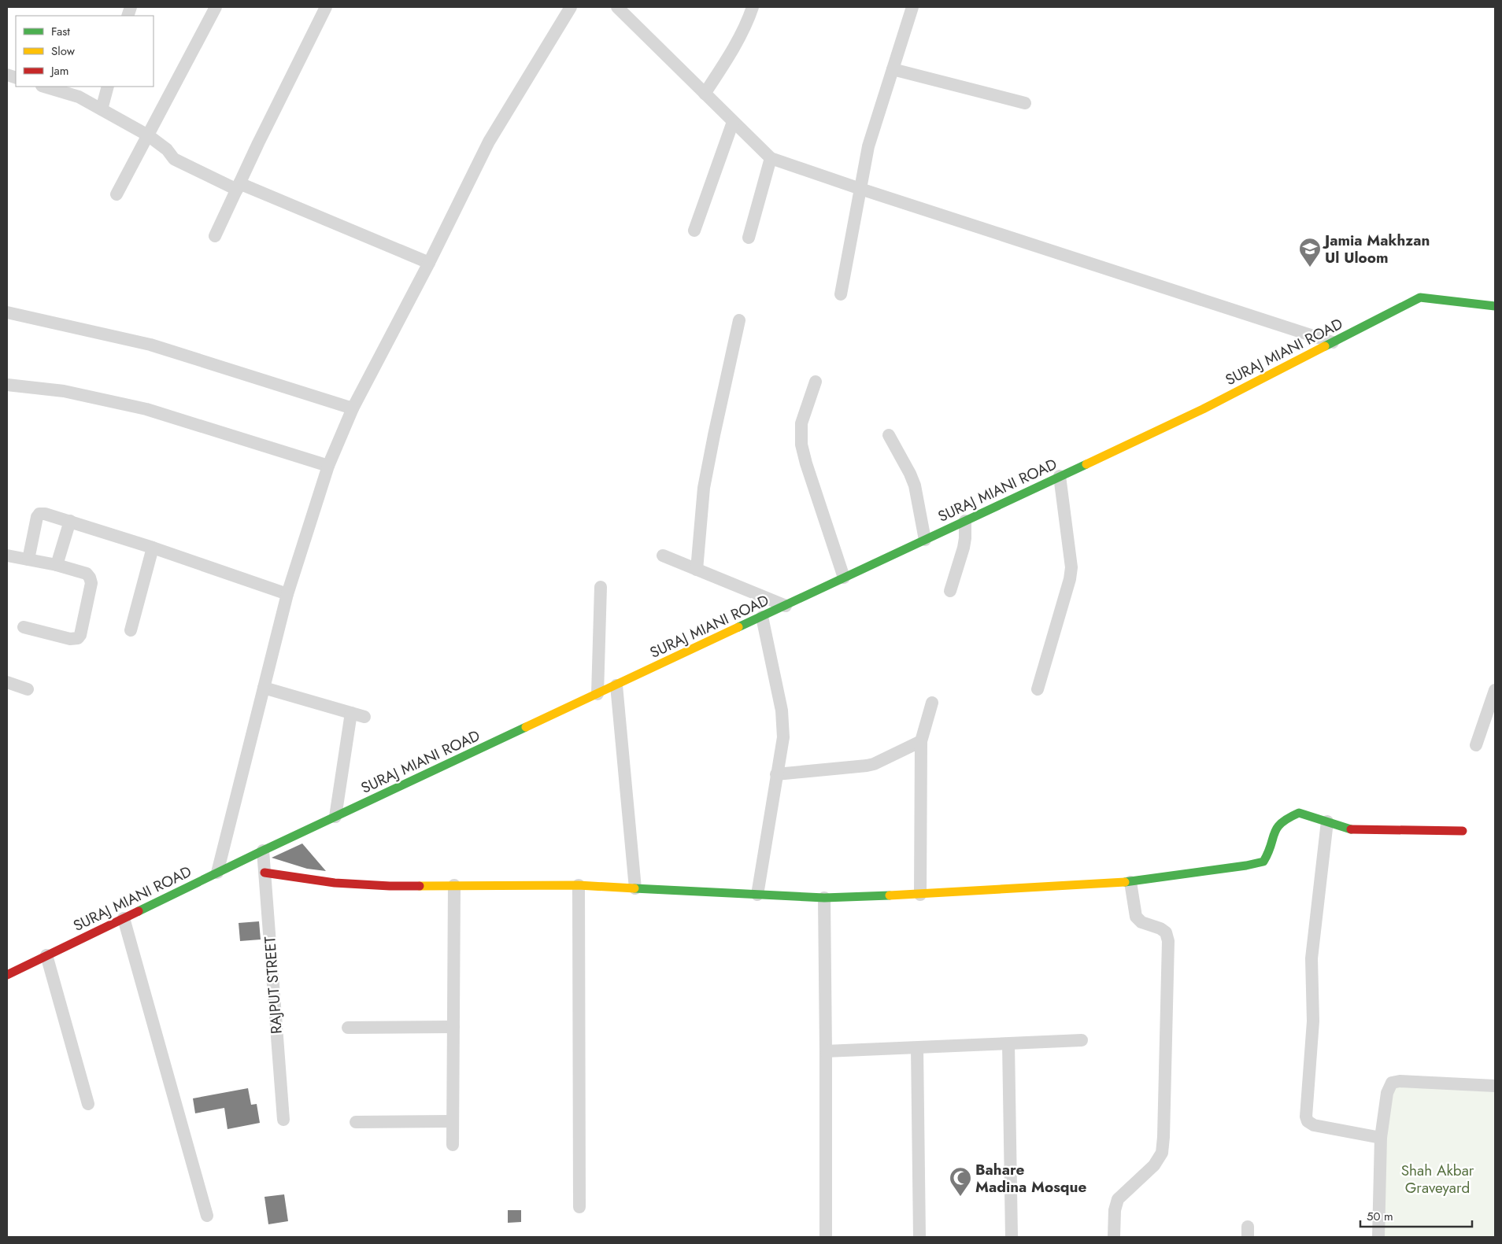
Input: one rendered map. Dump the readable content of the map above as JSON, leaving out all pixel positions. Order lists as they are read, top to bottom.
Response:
{
  "streets": {
    "street": ["SURAJ MIANI ROAD", "RAJPUT STREET"]
  },
  "crossings": [
    ["SURAJ MIANI ROAD", "RAJPUT STREET"]
  ],
  "parks": ["Shah Akbar Graveyard"],
  "places": {
    "school or university": ["Jamia Makhzan Ul Uloom"],
    "mosque": ["Bahare Madina Mosque"]
  },
  "legend": ["Fast", "Slow", "Jam"],
  "scale_bar": "50 m"
}
